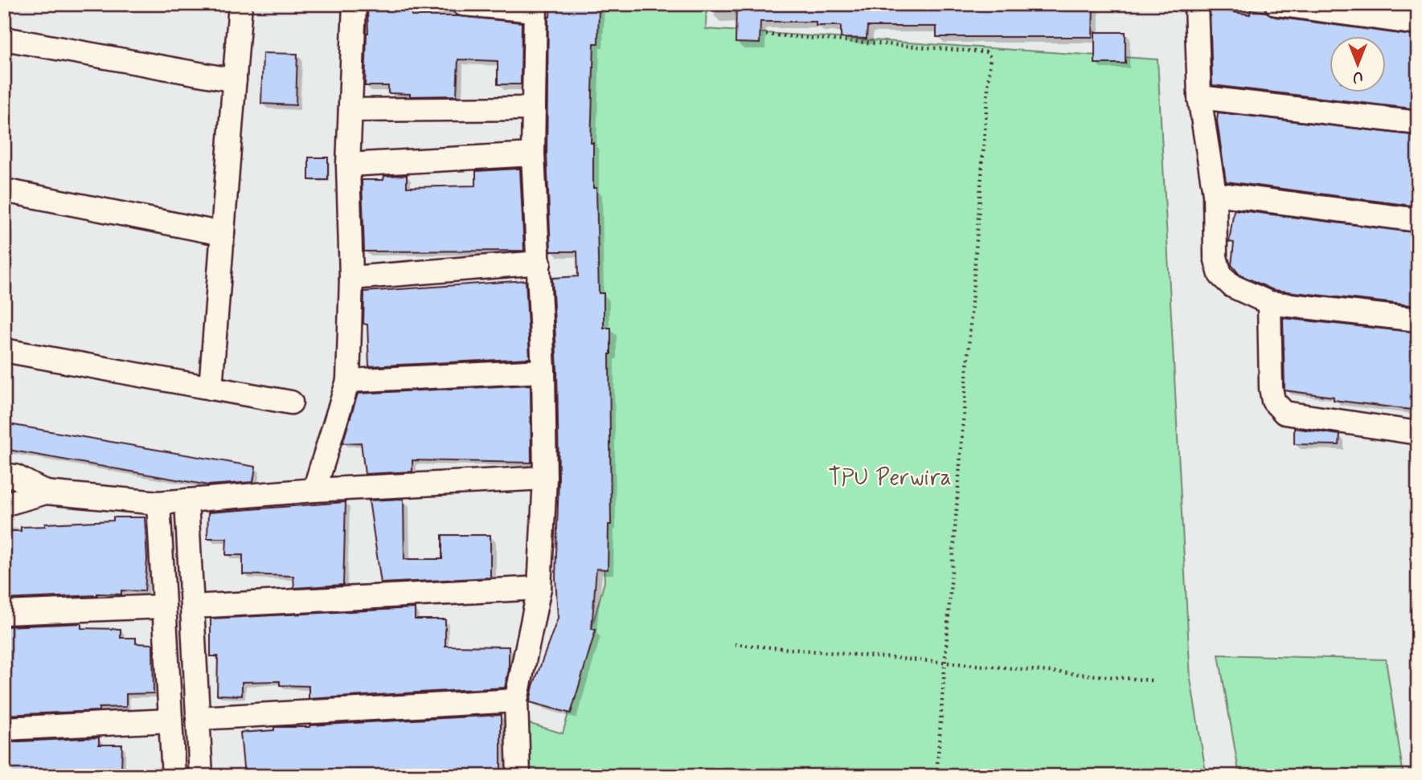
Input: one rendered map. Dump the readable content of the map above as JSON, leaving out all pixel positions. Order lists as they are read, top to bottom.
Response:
{
  "parks": ["TPU Perwira"],
  "north": "bottom"
}
